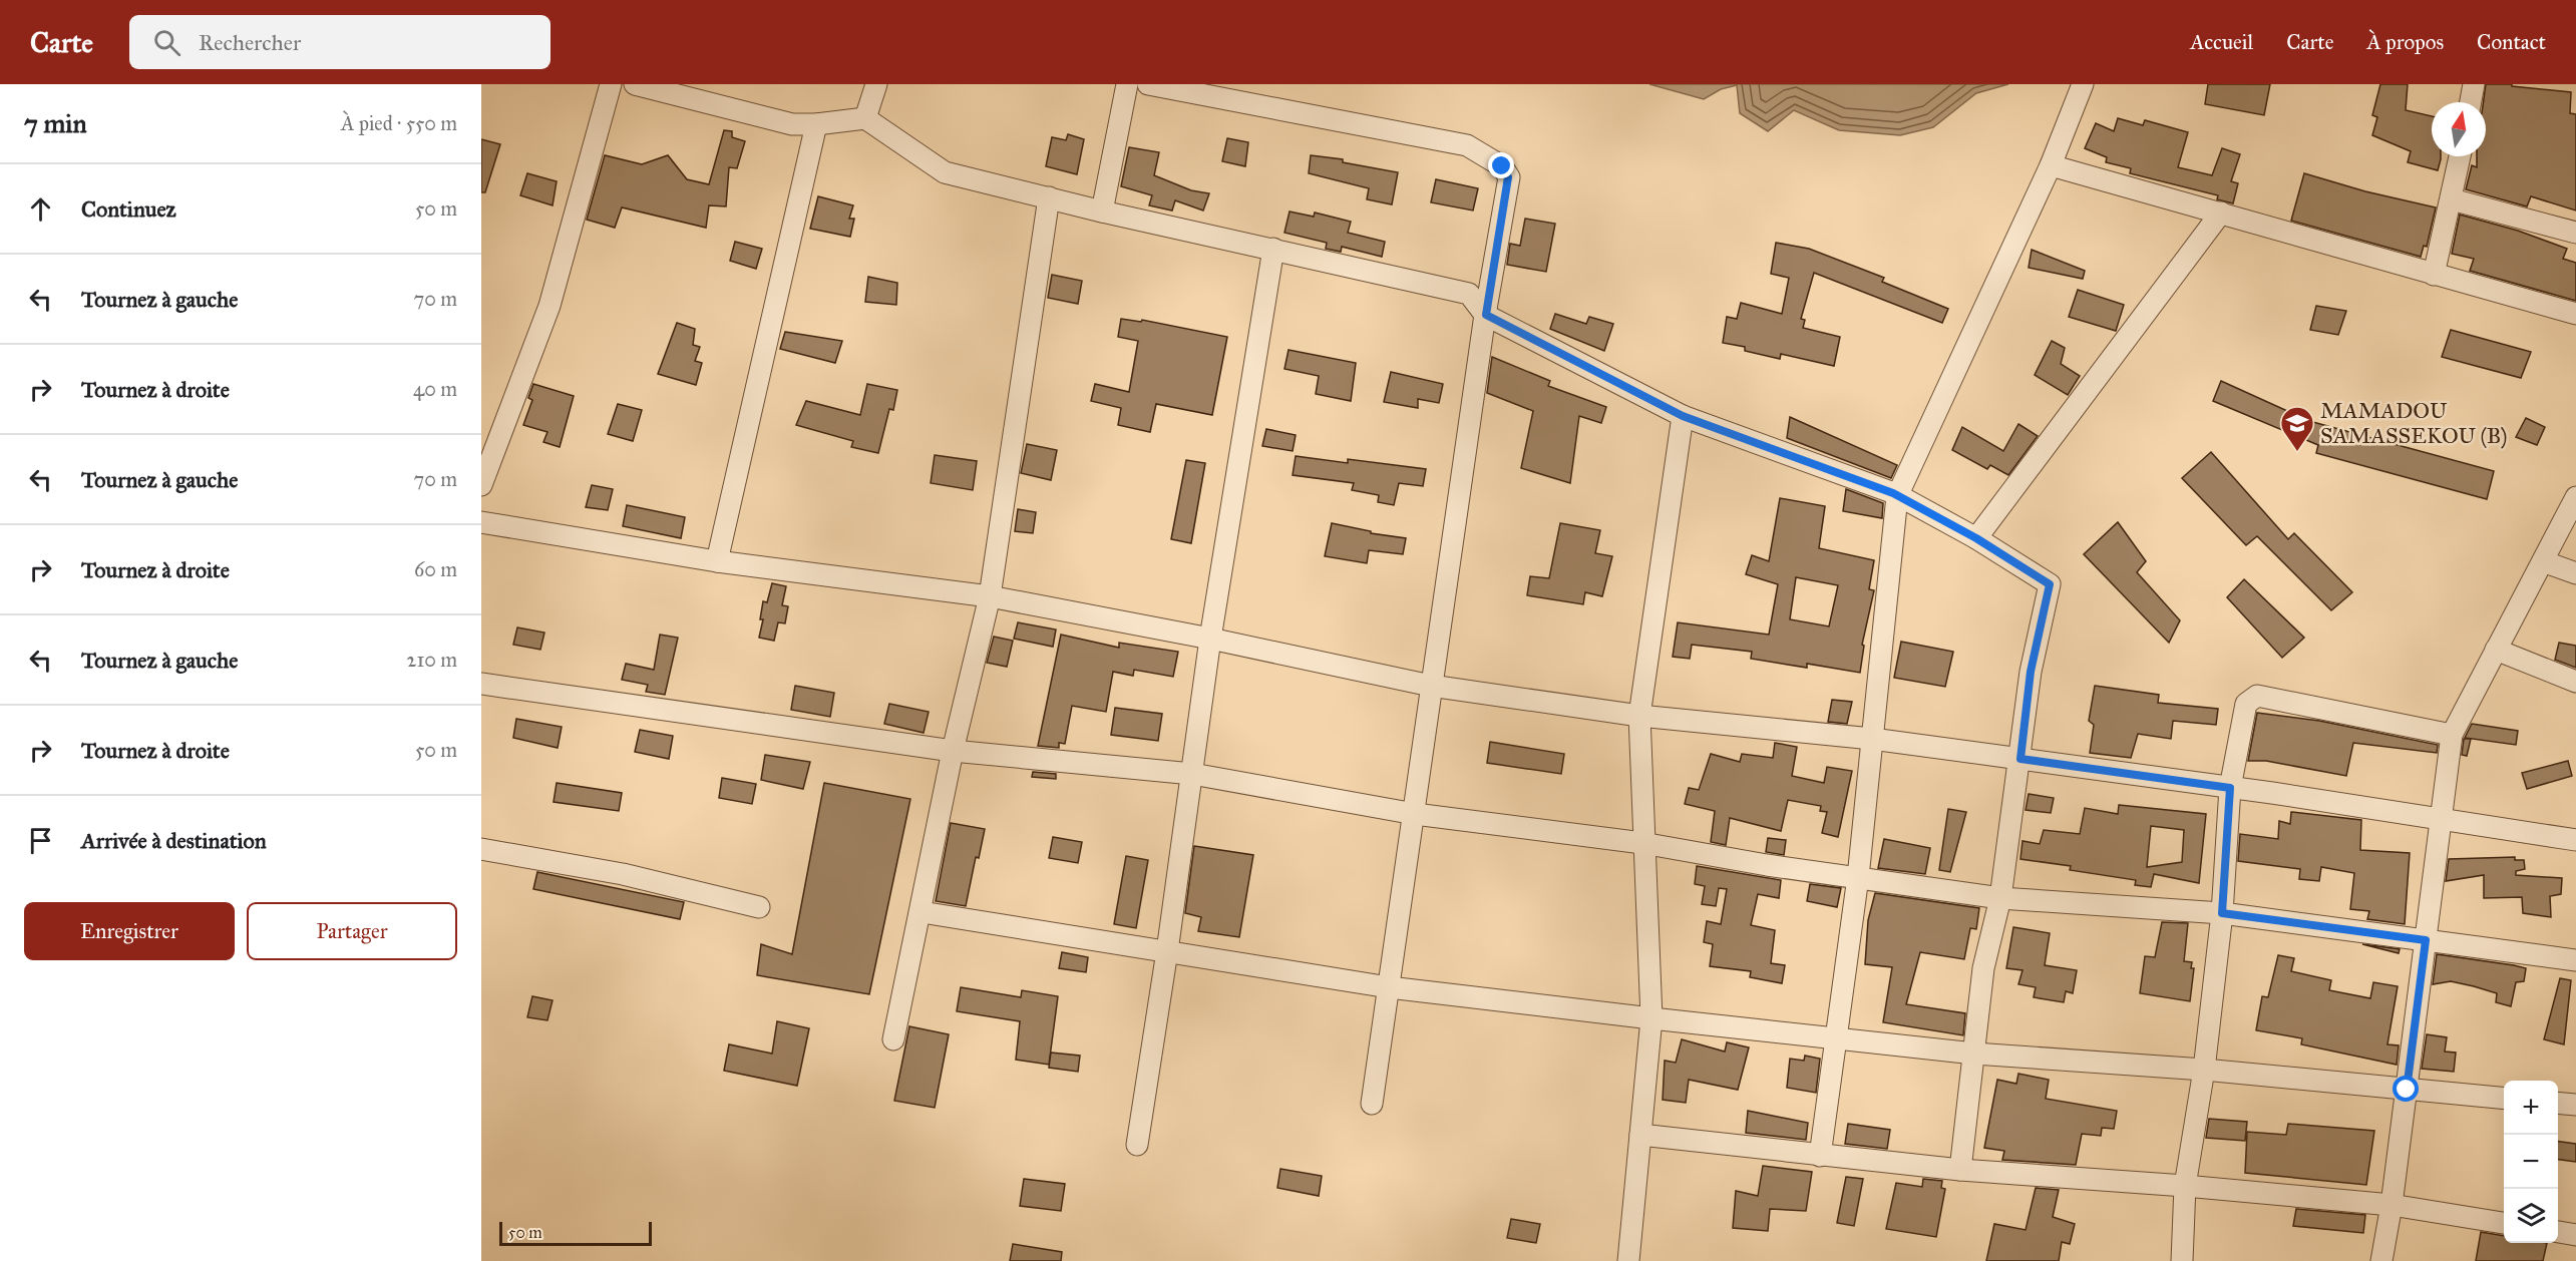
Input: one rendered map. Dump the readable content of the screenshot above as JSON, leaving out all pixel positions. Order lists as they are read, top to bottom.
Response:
{
  "places": {
    "school or university": ["MAMADOU SAMASSEKOU (B)"]
  },
  "scale_bar": "50 m",
  "north": "top",
  "page": {
    "header": "Carte",
    "search": "Rechercher",
    "nav": [
      "Accueil",
      "Carte",
      "À propos",
      "Contact"
    ],
    "heading": ["7 min", "À pied · 550 m"],
    "list": [
      ["Continuez", "50 m"],
      ["Tournez à gauche", "70 m"],
      ["Tournez à droite", "40 m"],
      ["Tournez à gauche", "70 m"],
      ["Tournez à droite", "60 m"],
      ["Tournez à gauche", "210 m"],
      ["Tournez à droite", "50 m"],
      "Arrivée à destination"
    ],
    "buttons": ["Enregistrer", "Partager"],
    "map_buttons": ["+", "−"],
    "scale": "50 m"
  }
}
